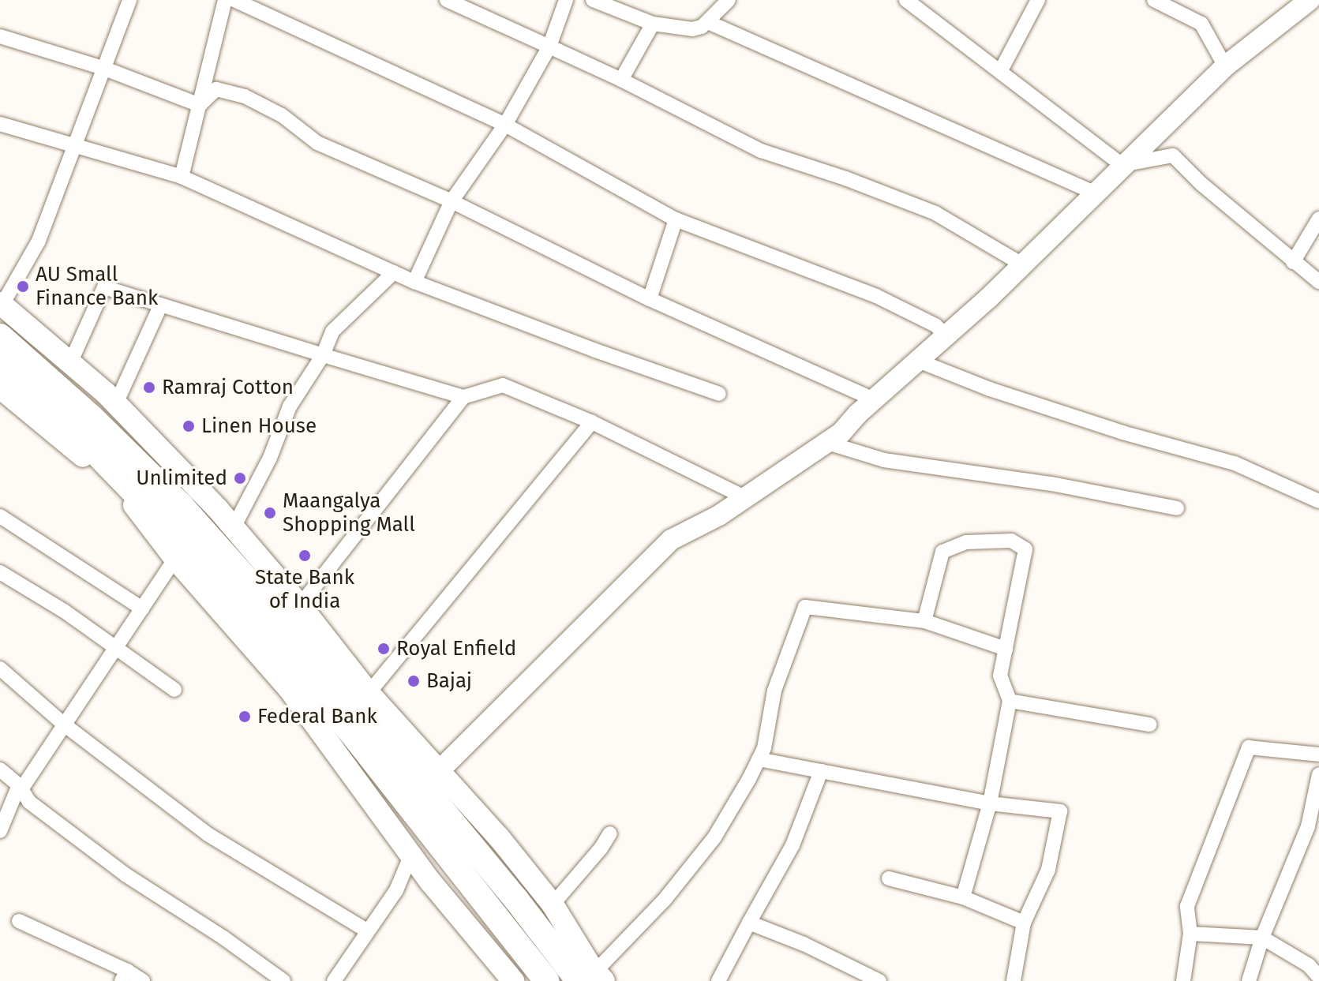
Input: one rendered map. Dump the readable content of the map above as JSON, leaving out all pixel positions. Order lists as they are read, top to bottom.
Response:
{
  "places": [
    "AU Small Finance Bank",
    "Ramraj Cotton",
    "Linen House",
    "Unlimited",
    "Maangalya Shopping Mall",
    "State Bank of India",
    "Royal Enfield",
    "Bajaj",
    "Federal Bank"
  ]
}
